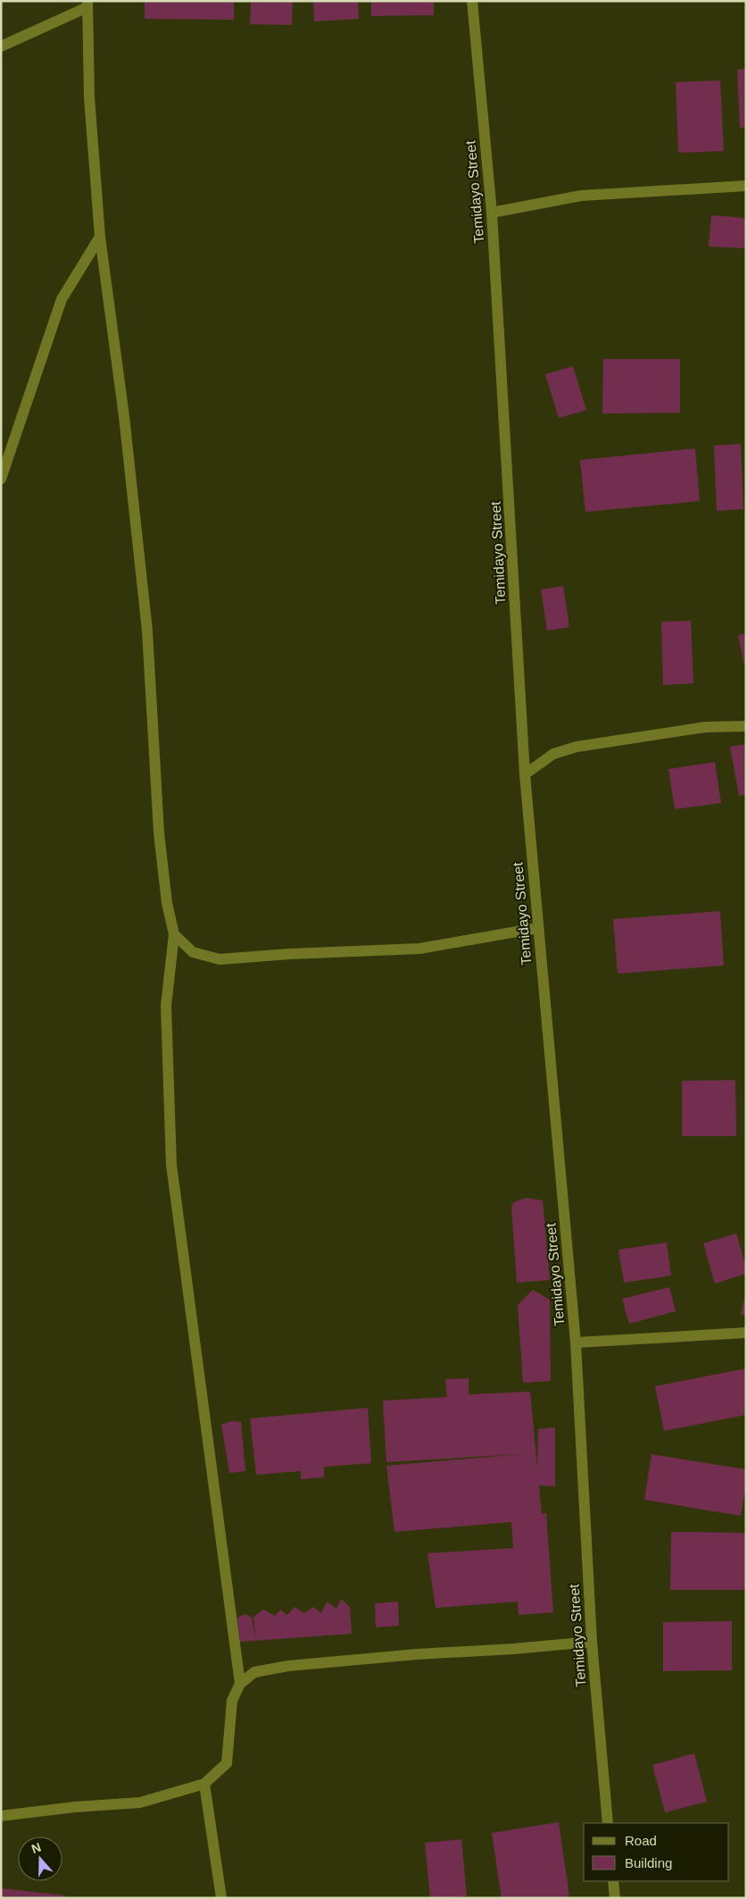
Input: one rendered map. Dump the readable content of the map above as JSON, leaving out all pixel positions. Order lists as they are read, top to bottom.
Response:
{
  "streets": {
    "street": ["Temidayo Street"]
  },
  "legend": ["Road", "Building"],
  "north": "top"
}
